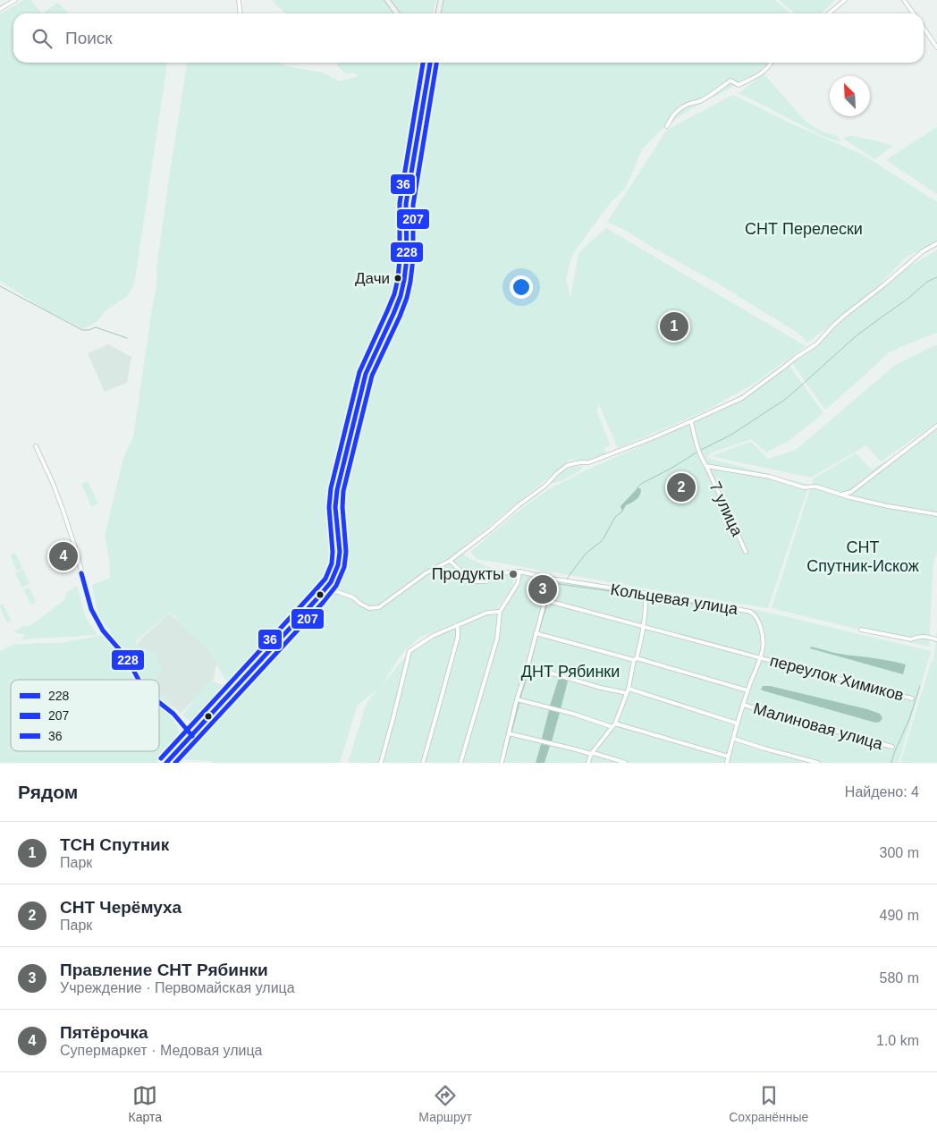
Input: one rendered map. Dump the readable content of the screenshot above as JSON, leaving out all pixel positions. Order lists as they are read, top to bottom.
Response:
{
  "streets": {
    "street": [
      "7 улица",
      "Кольцевая улица",
      "переулок Химиков",
      "Малиновая улица"
    ]
  },
  "crossings": [
    ["Кольцевая улица", "переулок Химиков"],
    ["Кольцевая улица", "Малиновая улица"]
  ],
  "parks": ["СНТ Перелески", "СНТ Спутник-Искож", "ДНТ Рябинки"],
  "places": ["Дачи", "Продукты"],
  "lines": ["transit line 228", "transit line 207", "transit line 36"],
  "legend": ["228", "207", "36"],
  "north": "top left",
  "page": {
    "search": "Поиск",
    "pins": [
      "1",
      "2",
      "4",
      "3"
    ],
    "heading": ["Рядом", "Найдено: 4"],
    "list": [
      {
        "mark": "1",
        "name": "ТСН Спутник",
        "note": "Парк",
        "value": "300 m"
      },
      {
        "mark": "2",
        "name": "СНТ Черёмуха",
        "note": "Парк",
        "value": "490 m"
      },
      {
        "mark": "3",
        "name": "Правление СНТ Рябинки",
        "note": "Учреждение · Первомайская улица",
        "value": "580 m"
      },
      {
        "mark": "4",
        "name": "Пятёрочка",
        "note": "Супермаркет · Медовая улица",
        "value": "1.0 km"
      }
    ],
    "nav": ["Карта", "Маршрут", "Сохранённые"]
  }
}
